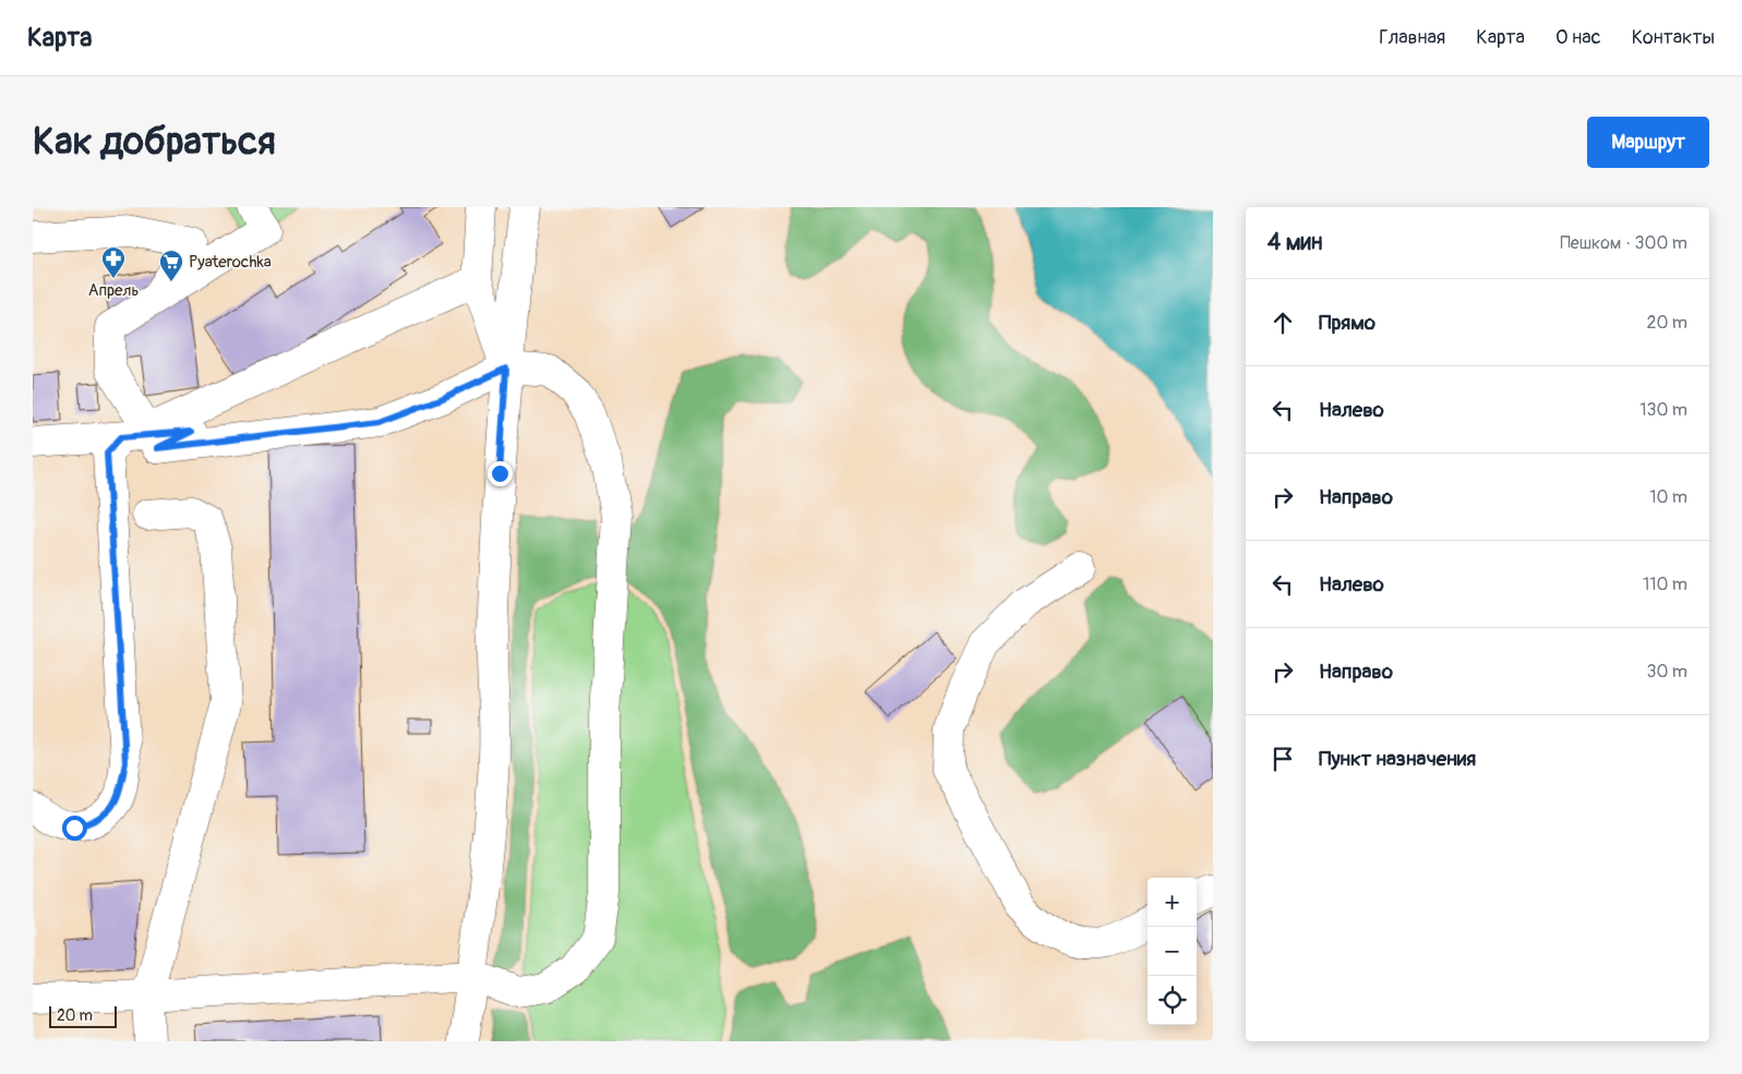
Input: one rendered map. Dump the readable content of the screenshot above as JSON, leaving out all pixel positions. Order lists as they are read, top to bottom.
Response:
{
  "places": {
    "pharmacy": ["Апрель"],
    "supermarket": ["Pyaterochka"]
  },
  "scale_bar": "20 m",
  "page": {
    "header": "Карта",
    "nav": [
      "Главная",
      "Карта",
      "О нас",
      "Контакты"
    ],
    "buttons": "Маршрут",
    "title": "Как добраться",
    "heading": ["4 мин", "Пешком · 300 m"],
    "list": [
      ["Прямо", "20 m"],
      ["Налево", "130 m"],
      ["Направо", "10 m"],
      ["Налево", "110 m"],
      ["Направо", "30 m"],
      "Пункт назначения"
    ],
    "map_buttons": ["+", "−"],
    "scale": "20 m"
  }
}
